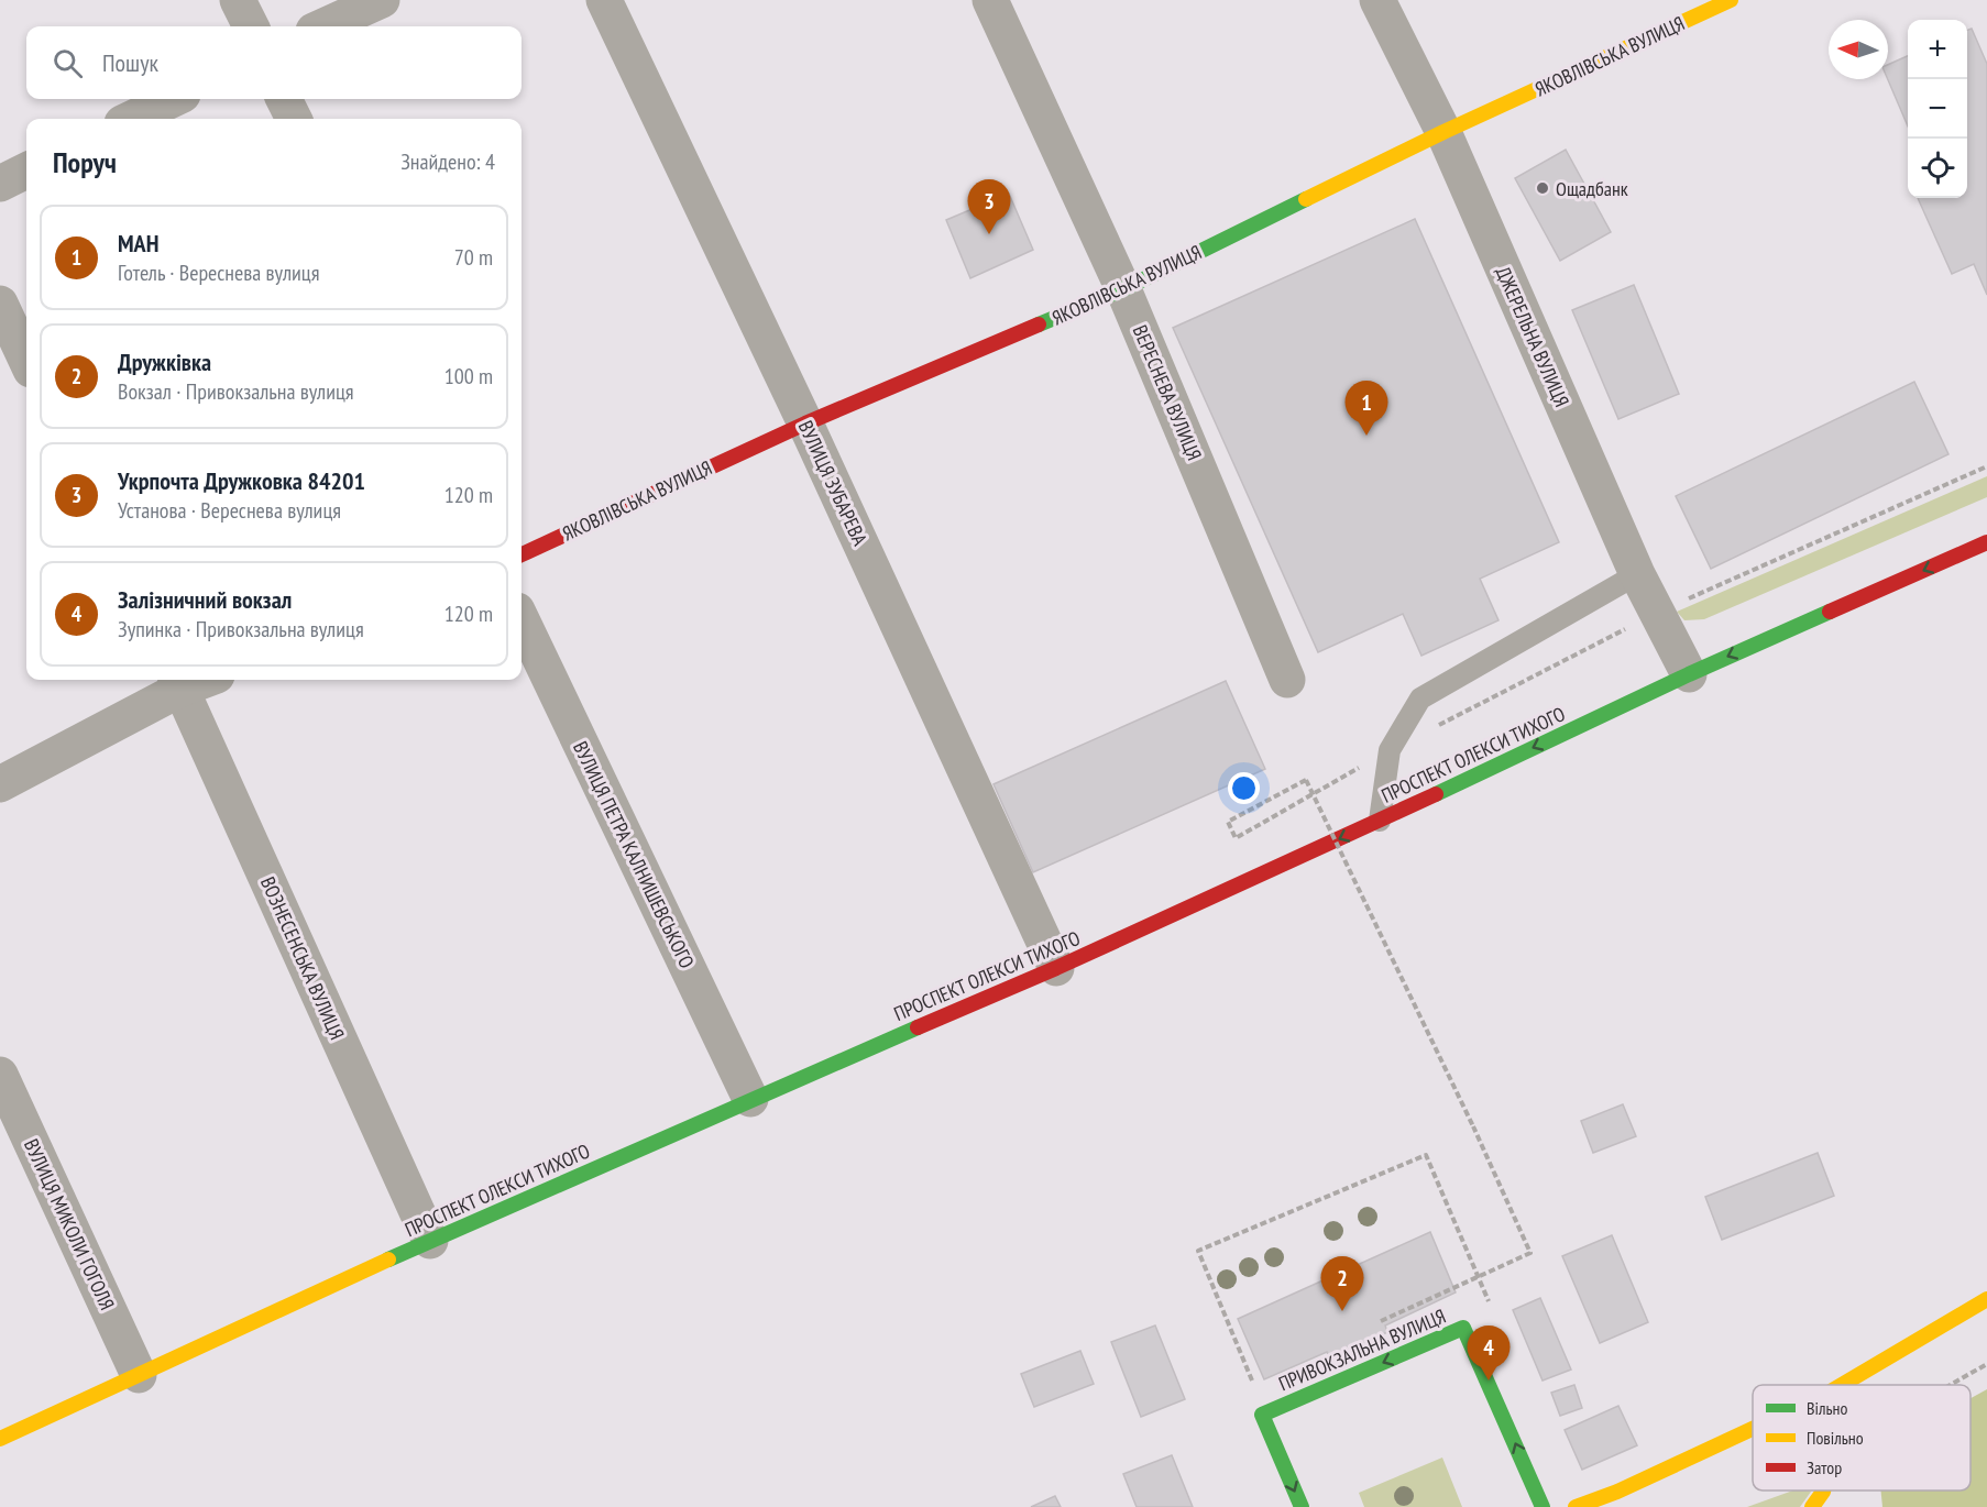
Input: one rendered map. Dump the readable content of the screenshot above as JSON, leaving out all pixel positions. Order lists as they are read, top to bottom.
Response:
{
  "streets": {
    "street": [
      "ЯКОВЛІВСЬКА ВУЛИЦЯ",
      "ДЖЕРЕЛЬНА ВУЛИЦЯ",
      "ВЕРЕСНЕВА ВУЛИЦЯ",
      "ВУЛИЦЯ ЗУБАРЕВА",
      "ПРОСПЕКТ ОЛЕКСИ ТИХОГО",
      "ВУЛИЦЯ ПЕТРА КАЛНИШЕВСЬКОГО",
      "ВОЗНЕСЕНСЬКА ВУЛИЦЯ",
      "ВУЛИЦЯ МИКОЛИ ГОГОЛЯ",
      "ПРИВОКЗАЛЬНА ВУЛИЦЯ"
    ]
  },
  "crossings": [
    ["ЯКОВЛІВСЬКА ВУЛИЦЯ", "ДЖЕРЕЛЬНА ВУЛИЦЯ"],
    ["ЯКОВЛІВСЬКА ВУЛИЦЯ", "ВЕРЕСНЕВА ВУЛИЦЯ"],
    ["ЯКОВЛІВСЬКА ВУЛИЦЯ", "ВУЛИЦЯ ЗУБАРЕВА"],
    ["ДЖЕРЕЛЬНА ВУЛИЦЯ", "ПРОСПЕКТ ОЛЕКСИ ТИХОГО"],
    ["ВУЛИЦЯ ЗУБАРЕВА", "ПРОСПЕКТ ОЛЕКСИ ТИХОГО"],
    ["ПРОСПЕКТ ОЛЕКСИ ТИХОГО", "ВУЛИЦЯ ПЕТРА КАЛНИШЕВСЬКОГО"],
    ["ПРОСПЕКТ ОЛЕКСИ ТИХОГО", "ВОЗНЕСЕНСЬКА ВУЛИЦЯ"],
    ["ПРОСПЕКТ ОЛЕКСИ ТИХОГО", "ВУЛИЦЯ МИКОЛИ ГОГОЛЯ"]
  ],
  "one_way": ["ПРОСПЕКТ ОЛЕКСИ ТИХОГО"],
  "places": ["Ощадбанк"],
  "legend": ["Вільно", "Повільно", "Затор"],
  "north": "left",
  "page": {
    "map_buttons": ["+", "−"],
    "search": "Пошук",
    "heading": ["Поруч", "Знайдено: 4"],
    "pins": [
      "3",
      "1",
      "2",
      "4"
    ],
    "list": [
      {
        "mark": "1",
        "name": "МАН",
        "note": "Готель · Вереснева вулиця",
        "value": "70 m"
      },
      {
        "mark": "2",
        "name": "Дружківка",
        "note": "Вокзал · Привокзальна вулиця",
        "value": "100 m"
      },
      {
        "mark": "3",
        "name": "Укрпочта Дружковка 84201",
        "note": "Установа · Вереснева вулиця",
        "value": "120 m"
      },
      {
        "mark": "4",
        "name": "Залізничний вокзал",
        "note": "Зупинка · Привокзальна вулиця",
        "value": "120 m"
      }
    ]
  }
}
